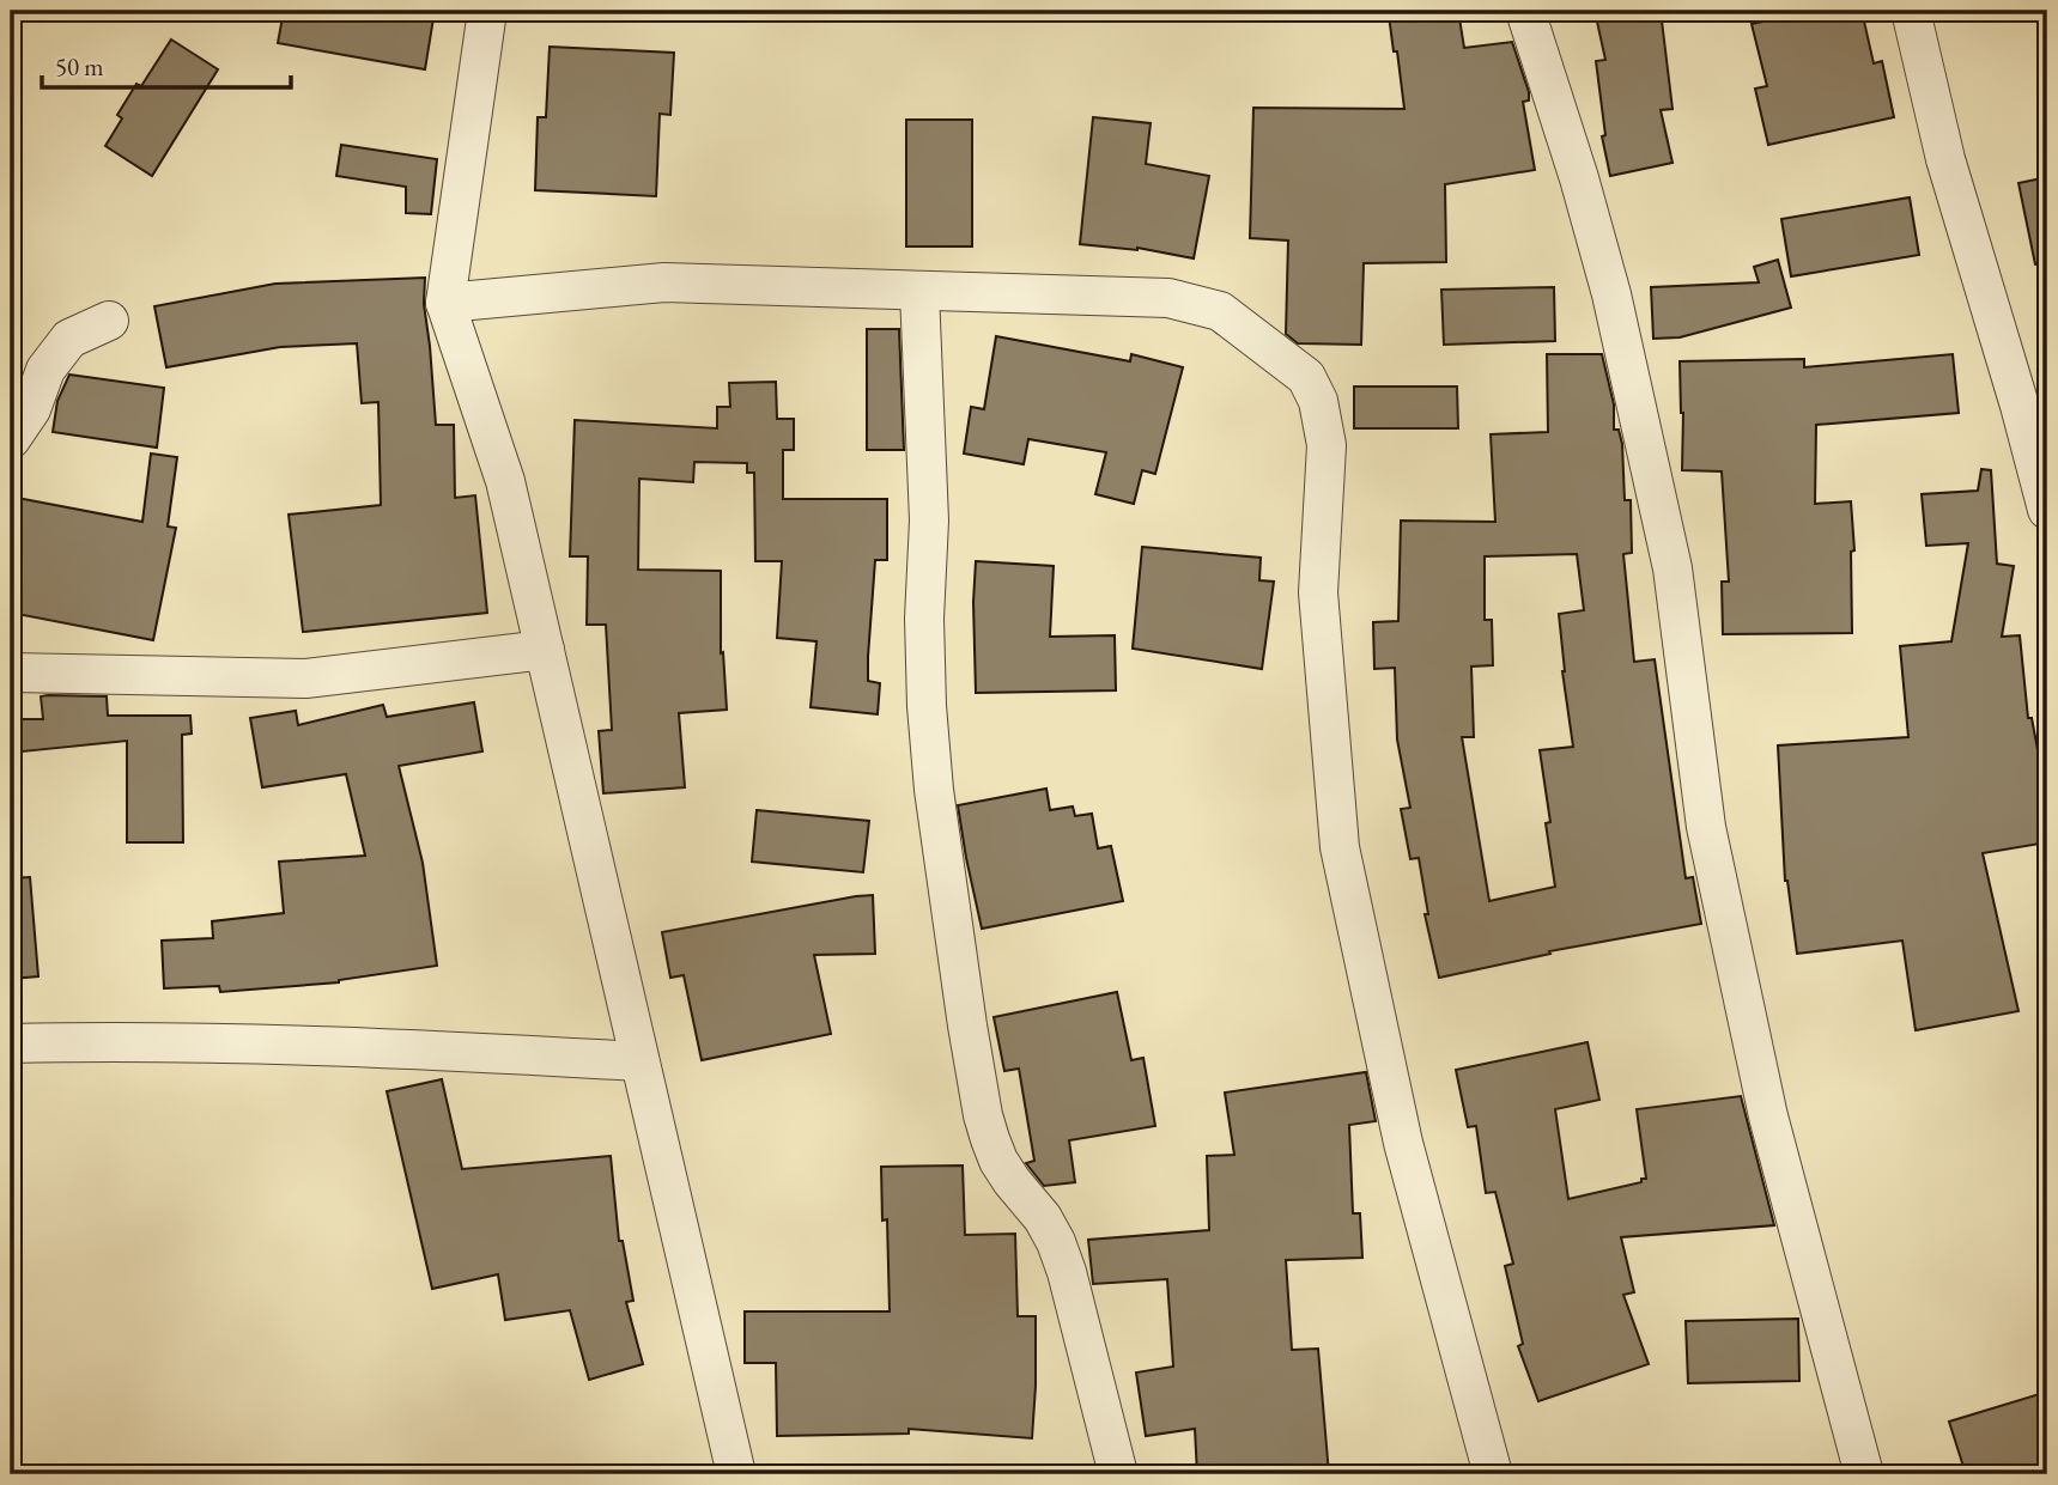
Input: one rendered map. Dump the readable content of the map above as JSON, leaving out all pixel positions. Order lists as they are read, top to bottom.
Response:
{
  "scale_bar": "50 m"
}
